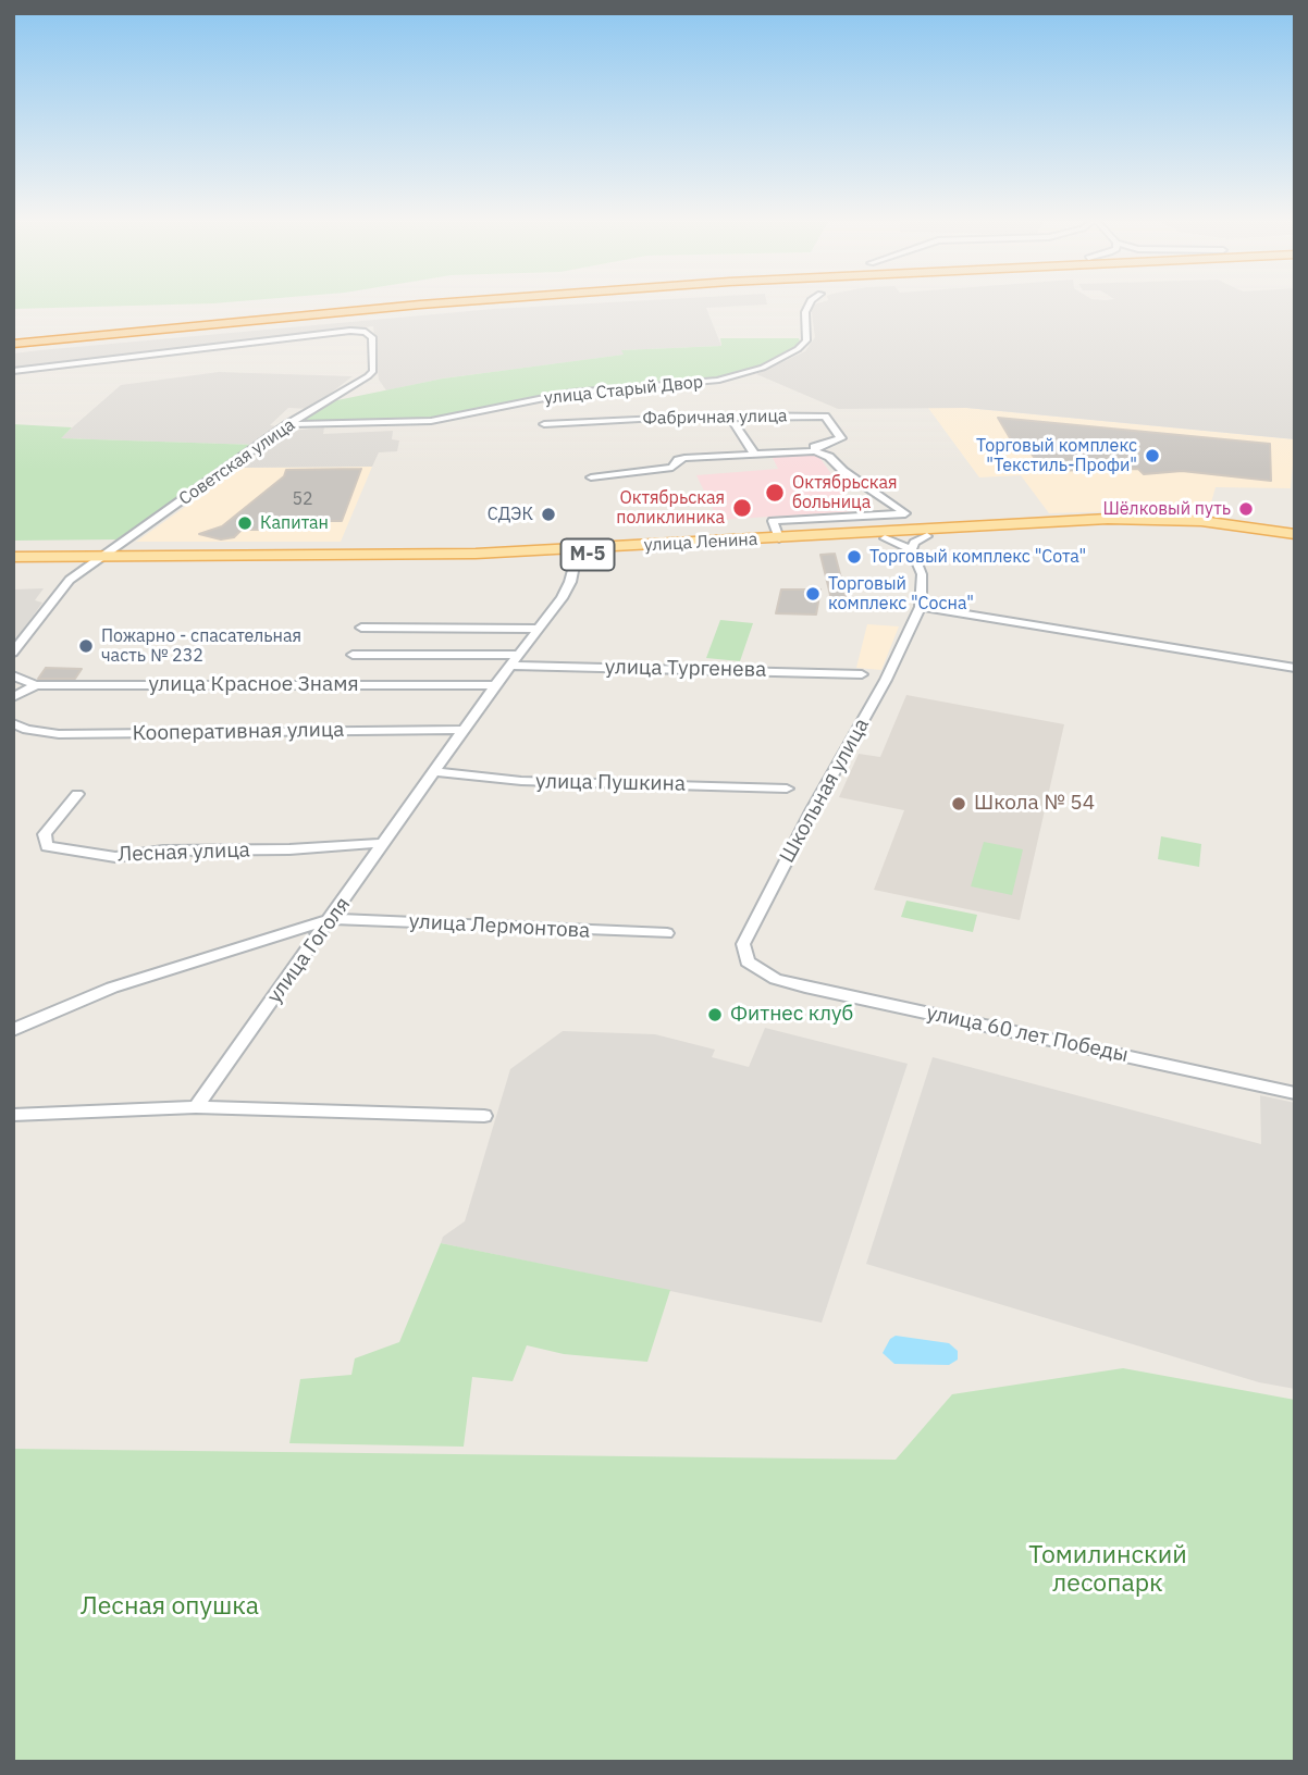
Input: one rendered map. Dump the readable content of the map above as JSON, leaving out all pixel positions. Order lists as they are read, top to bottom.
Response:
{
  "streets": {
    "main road": ["улица Ленина", "М-5"],
    "street": [
      "улица Старый Двор",
      "Фабричная улица",
      "Советская улица",
      "улица Тургенева",
      "улица Красное Знамя",
      "Кооперативная улица",
      "улица Пушкина",
      "Школьная улица",
      "Лесная улица",
      "улица Лермонтова",
      "улица Гоголя",
      "улица 60 лет Победы"
    ]
  },
  "crossings": [
    ["улица Старый Двор", "Советская улица"],
    ["Советская улица", "улица Ленина"],
    ["улица Ленина", "улица Гоголя"],
    ["улица Тургенева", "улица Гоголя"],
    ["улица Красное Знамя", "улица Гоголя"],
    ["Кооперативная улица", "улица Гоголя"],
    ["улица Пушкина", "улица Гоголя"],
    ["Школьная улица", "улица 60 лет Победы"],
    ["Лесная улица", "улица Гоголя"],
    ["улица Лермонтова", "улица Гоголя"]
  ],
  "parks": ["Томилинский лесопарк", "Лесная опушка"],
  "places": [
    "Торговый комплекс \"Текстиль-Профи\"",
    "Октябрьская больница",
    "Октябрьская поликлиника",
    "Шёлковый путь",
    "СДЭК",
    "Капитан",
    "Торговый комплекс \"Сота\"",
    "Торговый комплекс \"Сосна\"",
    "Пожарно - спасательная часть № 232",
    "Школа № 54",
    "Фитнес клуб"
  ],
  "house_numbers": ["52"]
}
